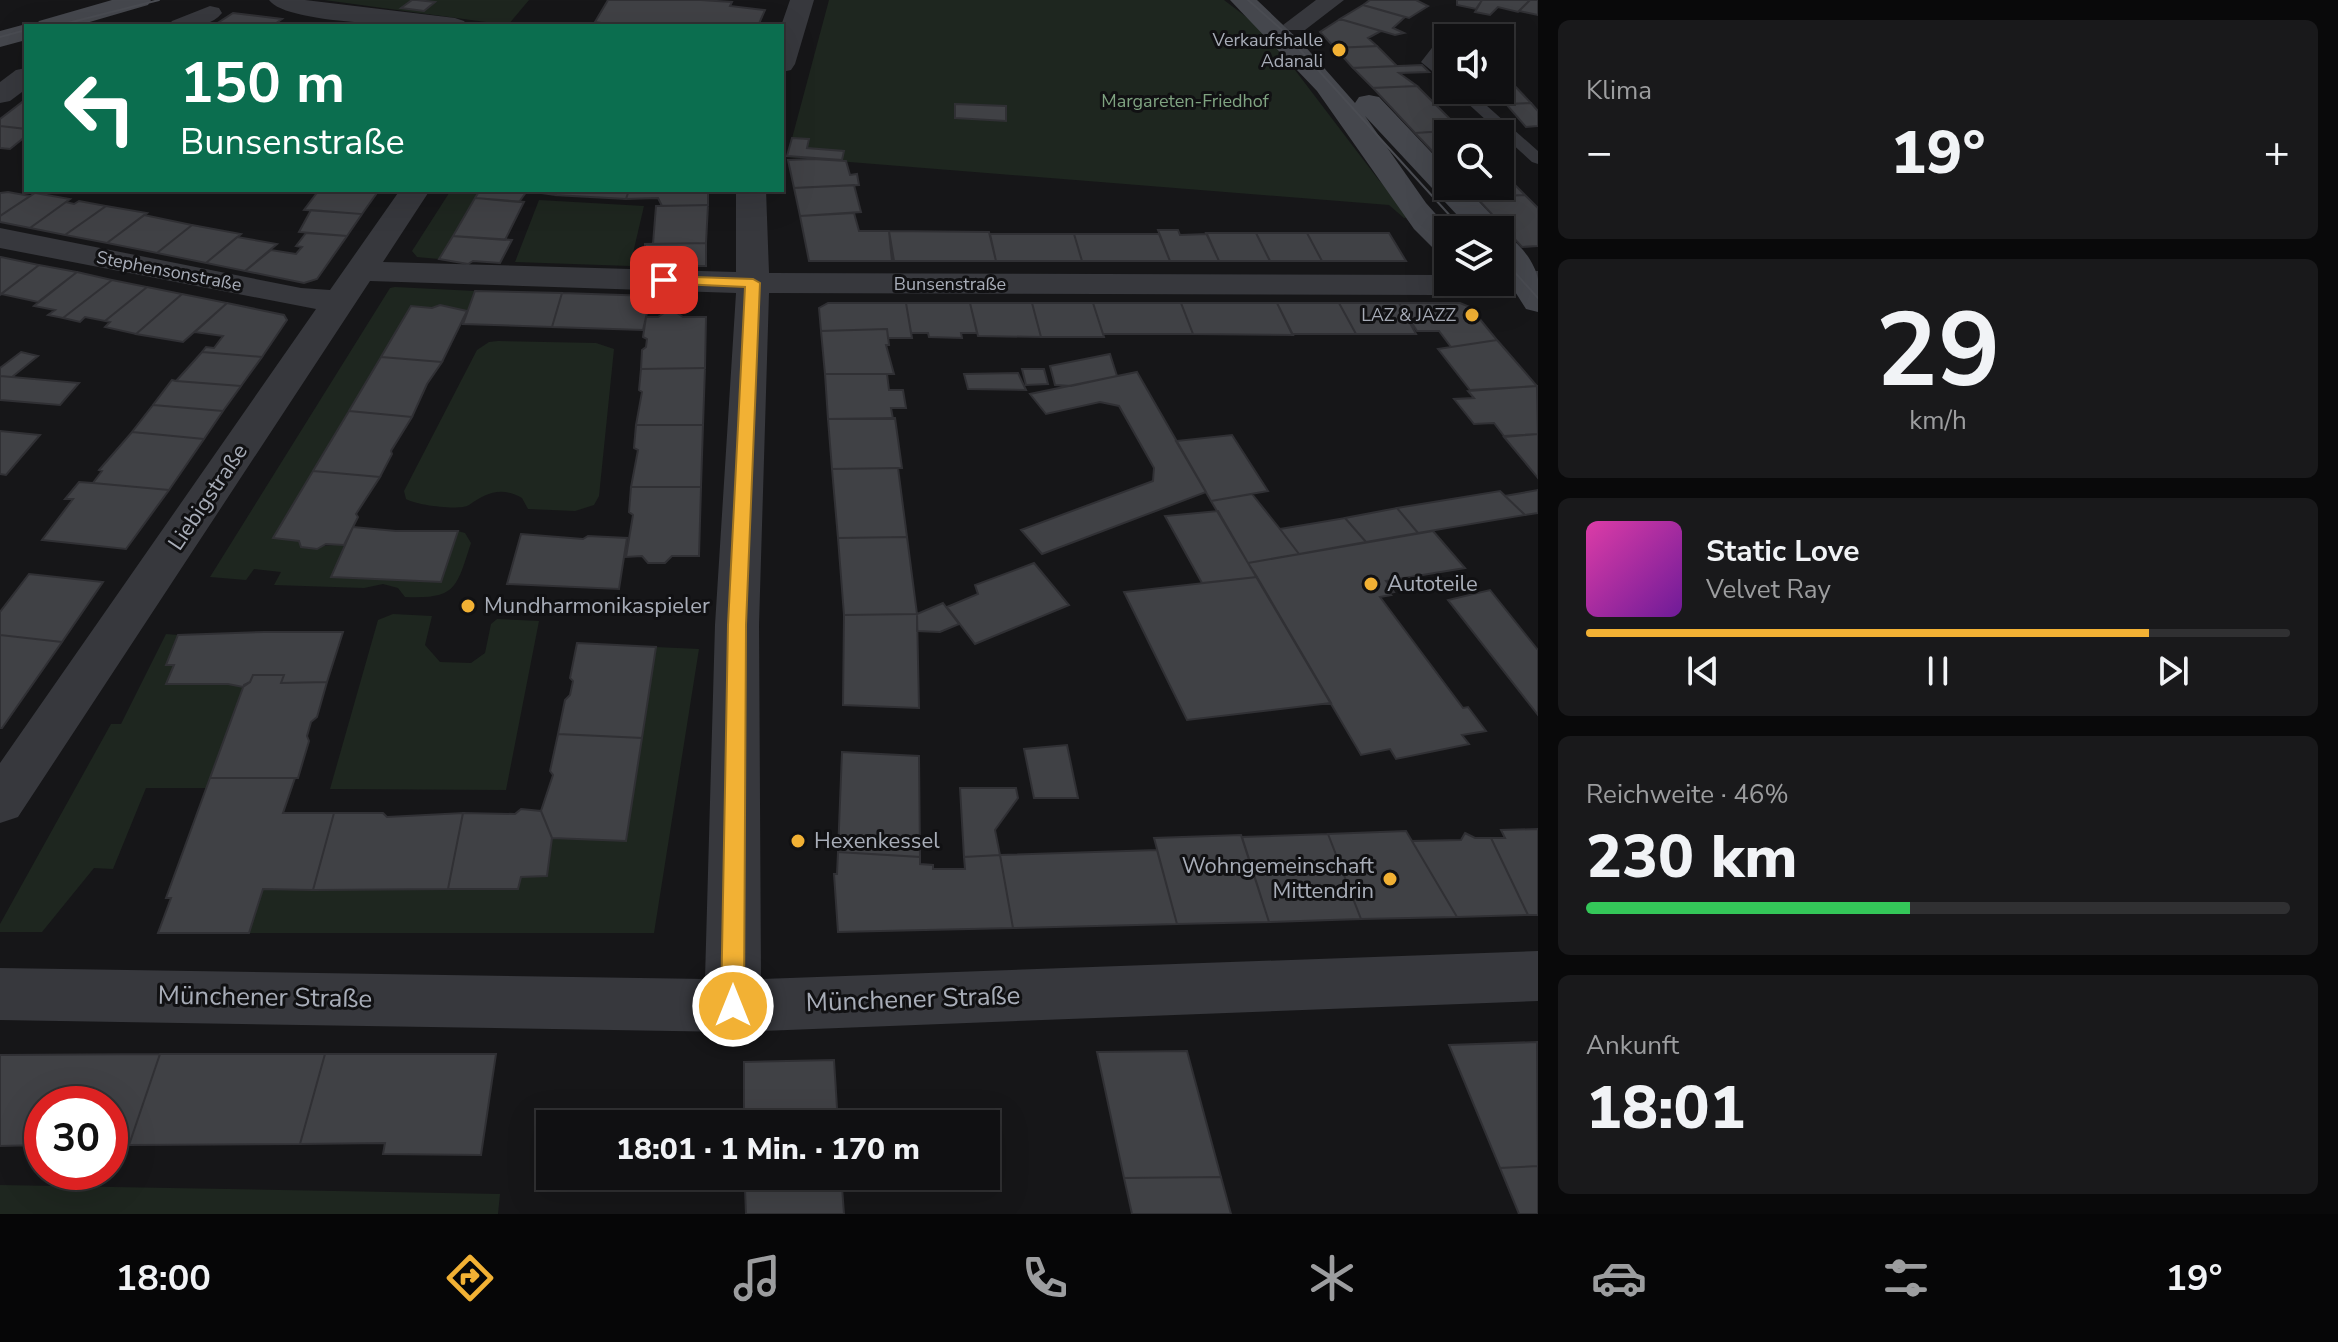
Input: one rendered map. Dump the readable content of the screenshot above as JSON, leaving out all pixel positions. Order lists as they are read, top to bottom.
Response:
{
  "streets": {
    "street": [
      "Stephensonstraße",
      "Bunsenstraße",
      "Liebigstraße",
      "Münchener Straße"
    ]
  },
  "crossings": [
    ["Stephensonstraße", "Bunsenstraße"],
    ["Stephensonstraße", "Liebigstraße"],
    ["Bunsenstraße", "Liebigstraße"]
  ],
  "parks": ["Margareten-Friedhof"],
  "places": [
    "Verkaufshalle Adanali",
    "LAZ & JAZZ",
    "Autoteile",
    "Mundharmonikaspieler",
    "Hexenkessel",
    "Wohngemeinschaft Mittendrin"
  ],
  "page": {
    "tile": [
      "Klima",
      ["29", "km/h"],
      ["Reichweite · 46%", "230 km"],
      ["Ankunft", "18:01"]
    ],
    "turn": ["150 m", "Bunsenstraße"],
    "heat": ["−", "19°", "+"],
    "song": ["Static Love", "Velvet Ray"],
    "limit": "30",
    "trip": "18:01 · 1 Min. · 170 m",
    "tabs": ["18:00", "19°"]
  }
}
